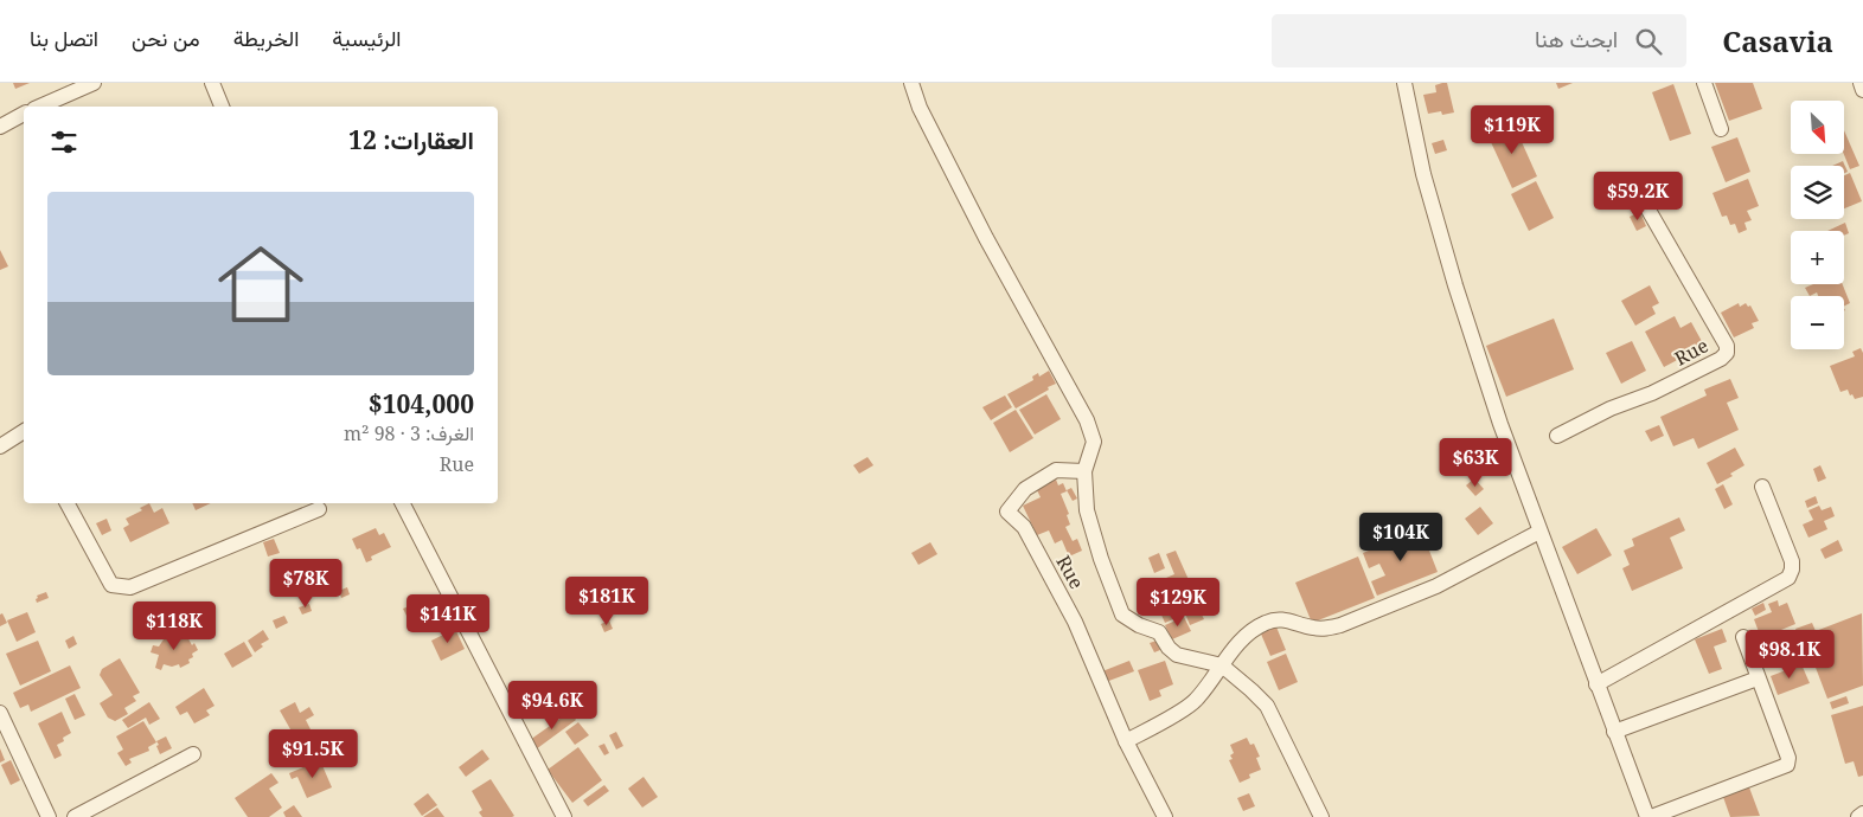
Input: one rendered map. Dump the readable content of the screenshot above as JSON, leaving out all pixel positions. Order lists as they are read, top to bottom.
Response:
{
  "streets": {
    "street": ["Rue"]
  },
  "north": "bottom right",
  "page": {
    "header": "Casavia",
    "search": "ابحث هنا",
    "nav": [
      "الرئيسية",
      "الخريطة",
      "من نحن",
      "اتصل بنا"
    ],
    "map_buttons": ["+", "−"],
    "price": [
      "$119K",
      "$59.2K",
      "$63K",
      "$104K",
      "$78K",
      "$181K",
      "$129K",
      "$141K",
      "$118K",
      "$98.1K",
      "$94.6K",
      "$91.5K"
    ],
    "heading": "العقارات: 12",
    "list": [
      {
        "name": "$104,000",
        "note": "الغرف: 3 · 98 m² · Rue"
      }
    ]
  }
}
